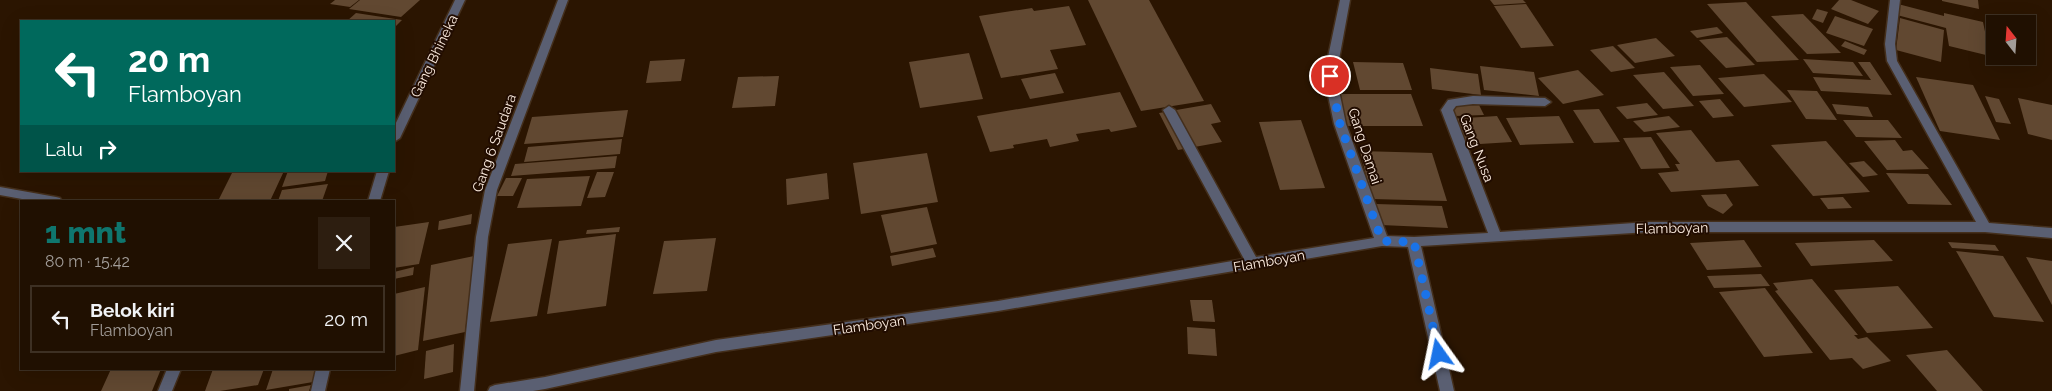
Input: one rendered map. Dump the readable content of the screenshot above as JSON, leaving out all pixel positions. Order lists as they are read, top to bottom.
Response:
{
  "streets": {
    "street": [
      "Gang Bhineka",
      "Gang 6 Saudara",
      "Gang Damai",
      "Gang Nusa",
      "Flamboyan"
    ]
  },
  "crossings": [
    ["Gang Damai", "Flamboyan"],
    ["Gang Nusa", "Flamboyan"]
  ],
  "north": "top",
  "page": {
    "turn": ["20 m", "Flamboyan"],
    "then": "Lalu",
    "heading": ["1 mnt", "80 m · 15:42"],
    "list": [
      {
        "name": "Belok kiri",
        "note": "Flamboyan",
        "value": "20 m"
      }
    ]
  }
}
